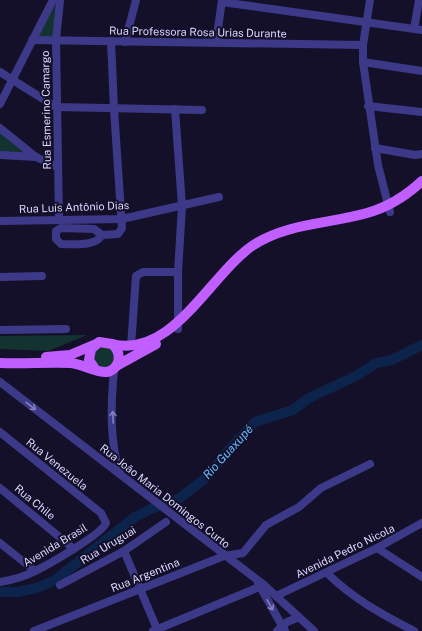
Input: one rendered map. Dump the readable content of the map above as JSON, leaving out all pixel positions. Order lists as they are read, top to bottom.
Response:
{
  "streets": {
    "street": [
      "Rua Professora Rosa Urias Durante",
      "Rua Esmerino Camargo",
      "Rua Luís Antônio Dias",
      "Rua Venezuela",
      "Rua João Maria Domingos Curto",
      "Rua Chile",
      "Avenida Brasil",
      "Rua Uruguai",
      "Avenida Pedro Nicola",
      "Rua Argentina"
    ]
  },
  "crossings": [
    ["Rua Professora Rosa Urias Durante", "Rua Esmerino Camargo"],
    ["Rua Esmerino Camargo", "Rua Luís Antônio Dias"],
    ["Rua Venezuela", "Avenida Brasil"],
    ["Rua João Maria Domingos Curto", "Avenida Pedro Nicola"],
    ["Rua João Maria Domingos Curto", "Rua Argentina"],
    ["Rua Chile", "Avenida Brasil"]
  ],
  "water": ["Rio Guaxupé"]
}
